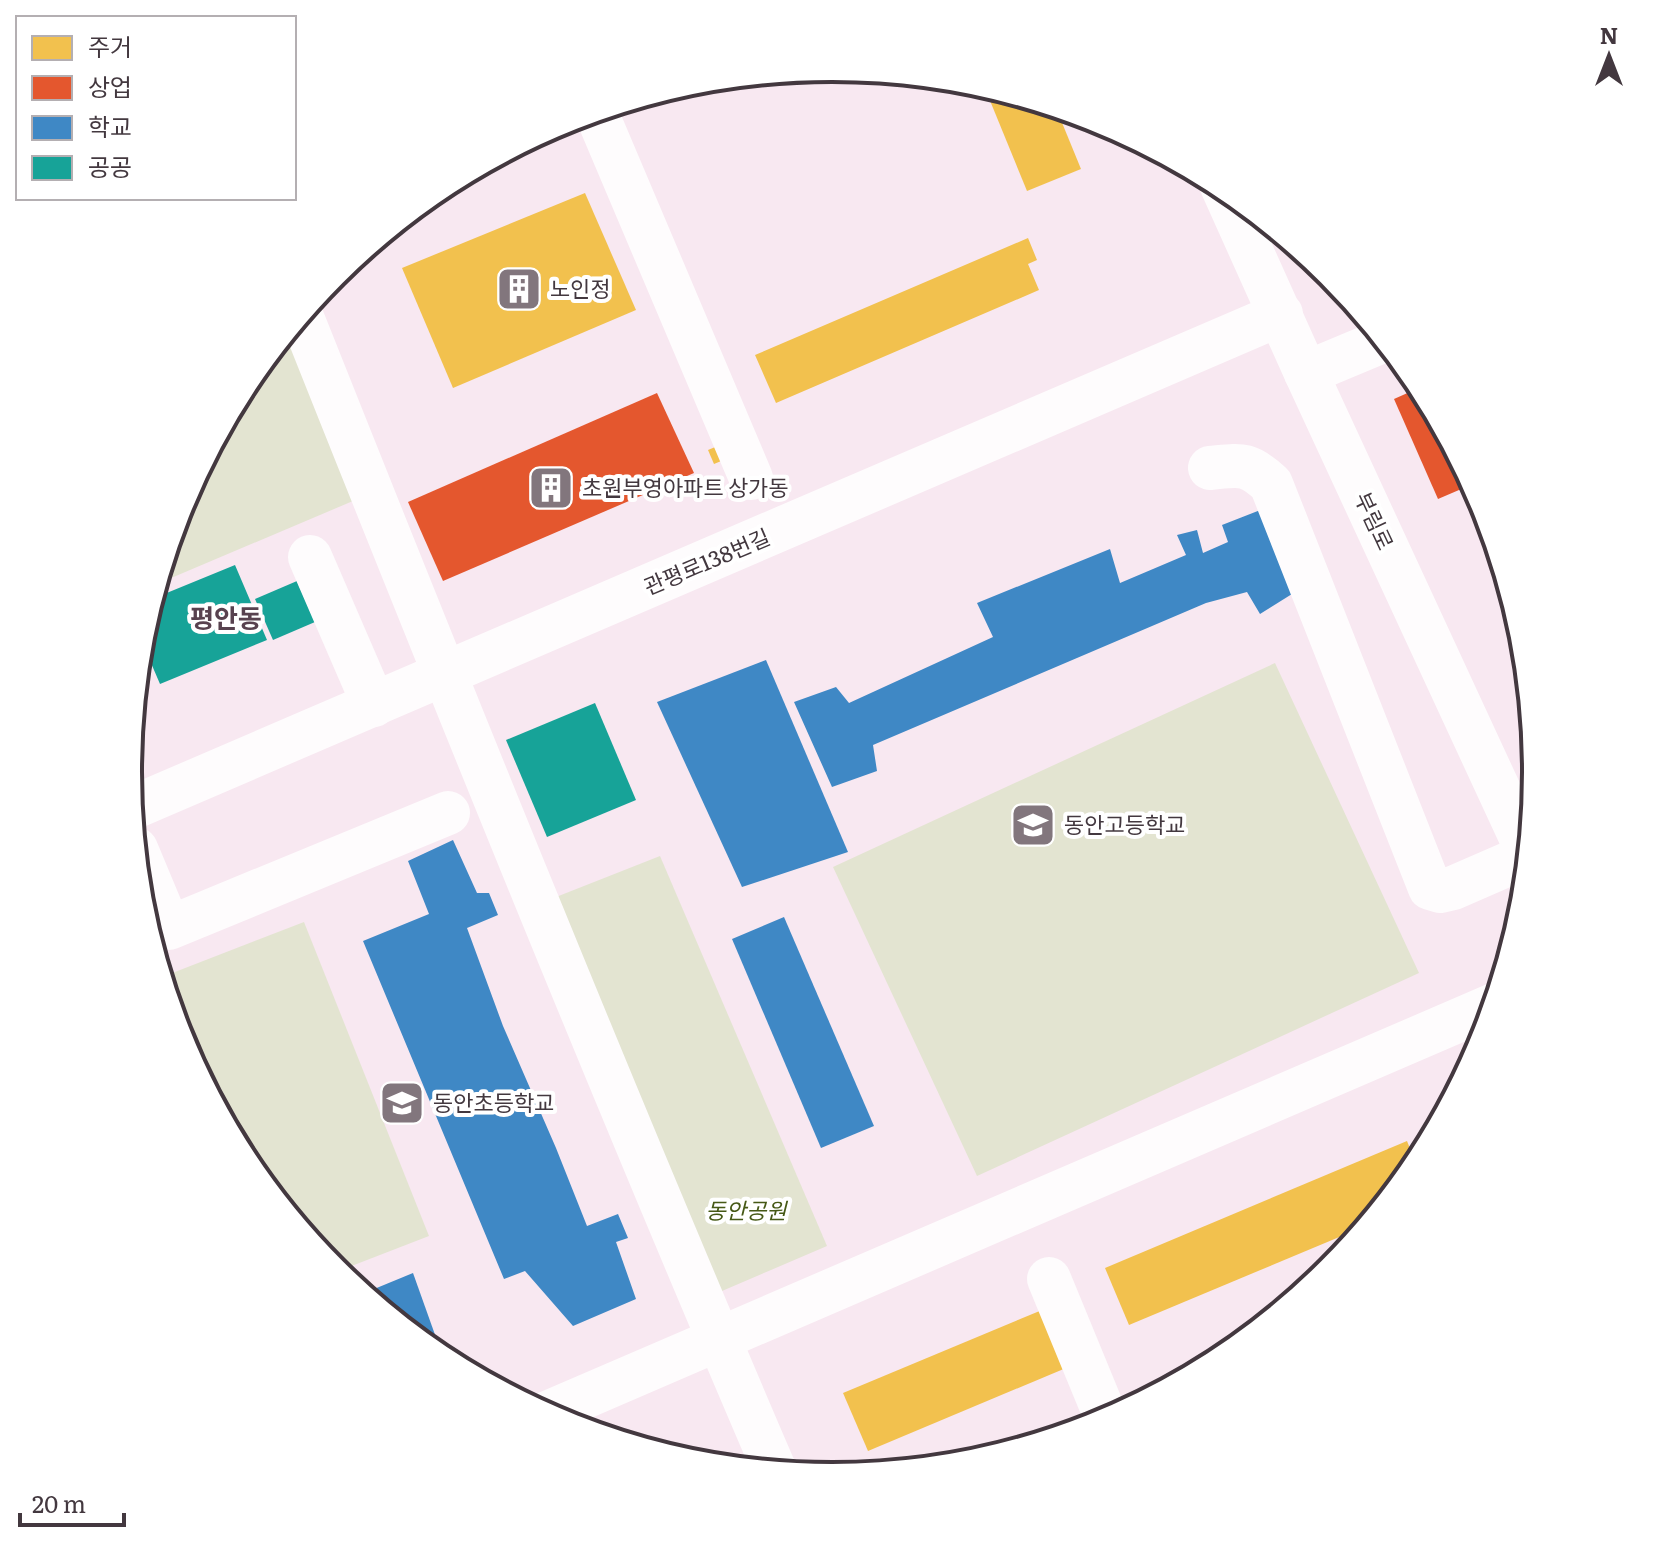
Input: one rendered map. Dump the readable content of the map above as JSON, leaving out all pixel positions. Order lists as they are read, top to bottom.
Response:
{
  "streets": {
    "street": ["부림로", "관평로138번길"]
  },
  "crossings": [
    ["부림로", "관평로138번길"]
  ],
  "districts": ["평안동"],
  "parks": ["동안공원"],
  "places": {
    "building": ["노인정", "초원부영아파트 상가동"],
    "school or university": ["동안고등학교", "동안초등학교"]
  },
  "legend": [
    "주거",
    "상업",
    "학교",
    "공공"
  ],
  "scale_bar": "20 m",
  "north": "top"
}
